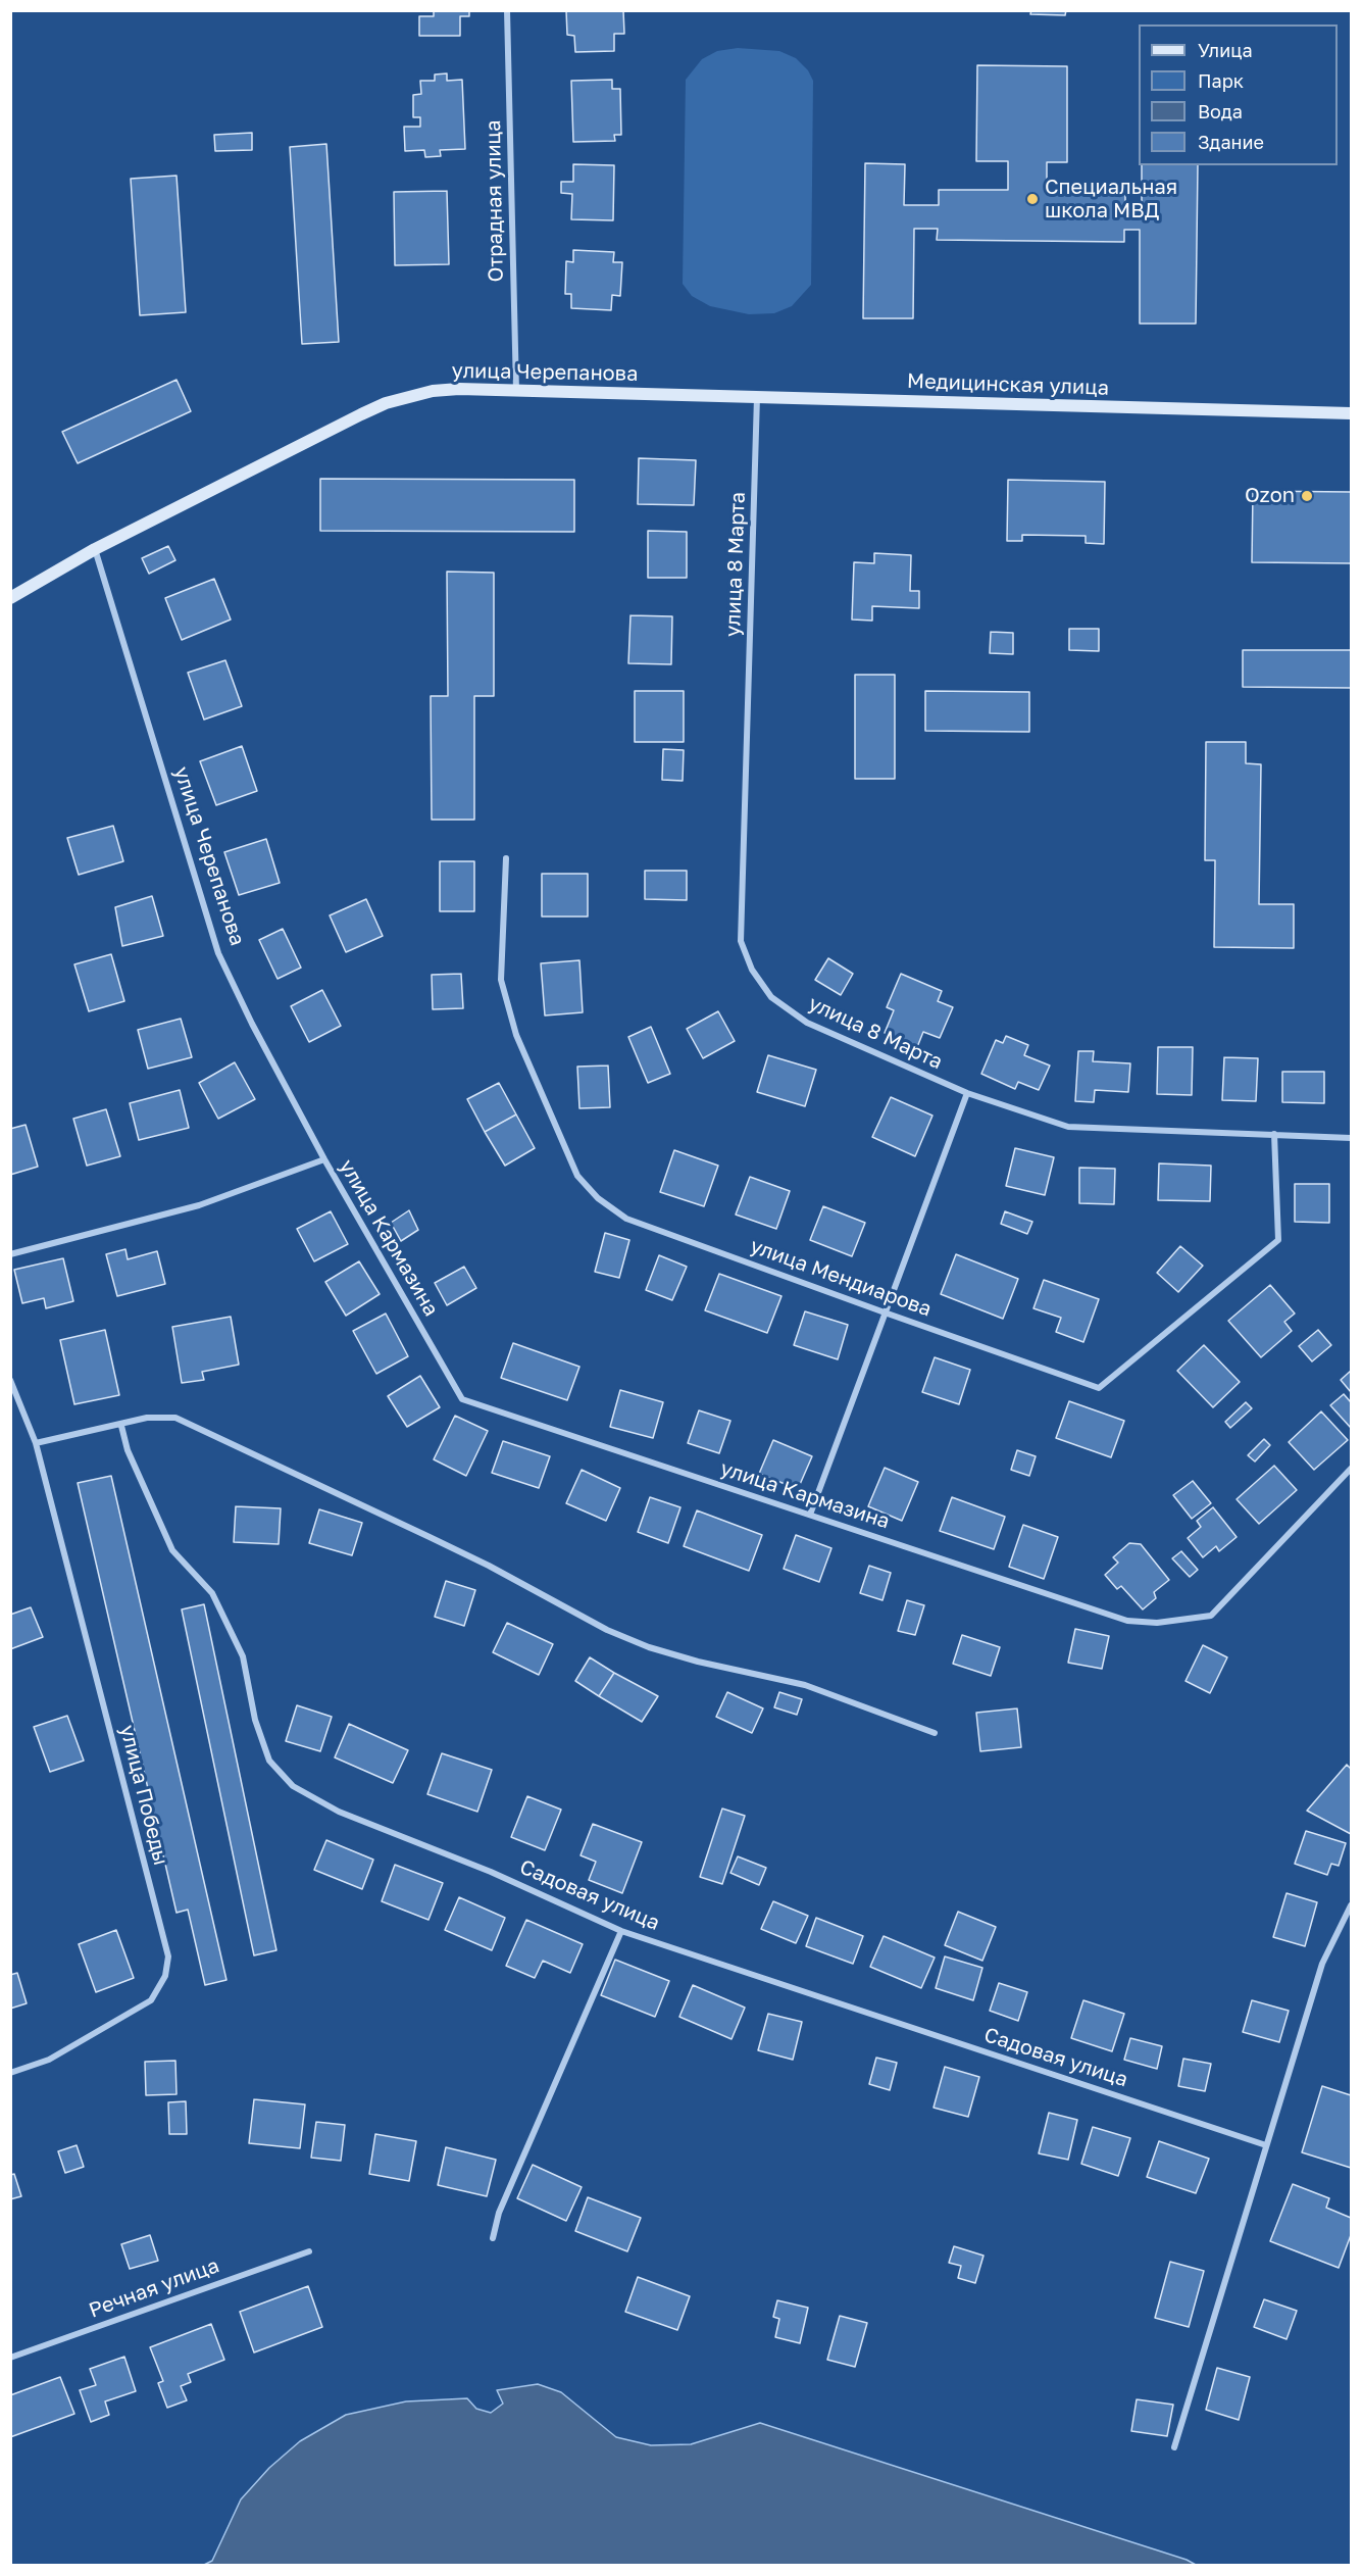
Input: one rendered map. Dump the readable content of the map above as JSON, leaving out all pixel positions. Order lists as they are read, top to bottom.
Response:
{
  "streets": {
    "main road": ["улица Черепанова", "Медицинская улица"],
    "street": [
      "Отрадная улица",
      "улица 8 Марта",
      "улица Кармазина",
      "улица Мендиарова",
      "улица Победы",
      "Садовая улица",
      "Речная улица"
    ]
  },
  "crossings": [
    ["Отрадная улица", "улица Черепанова"],
    ["улица Черепанова", "Медицинская улица"],
    ["улица Черепанова", "улица Кармазина"],
    ["Медицинская улица", "улица 8 Марта"],
    ["улица 8 Марта", "улица Мендиарова"]
  ],
  "places": ["Специальная школа МВД", "Ozon"],
  "legend": [
    "Улица",
    "Парк",
    "Вода",
    "Здание"
  ]
}
